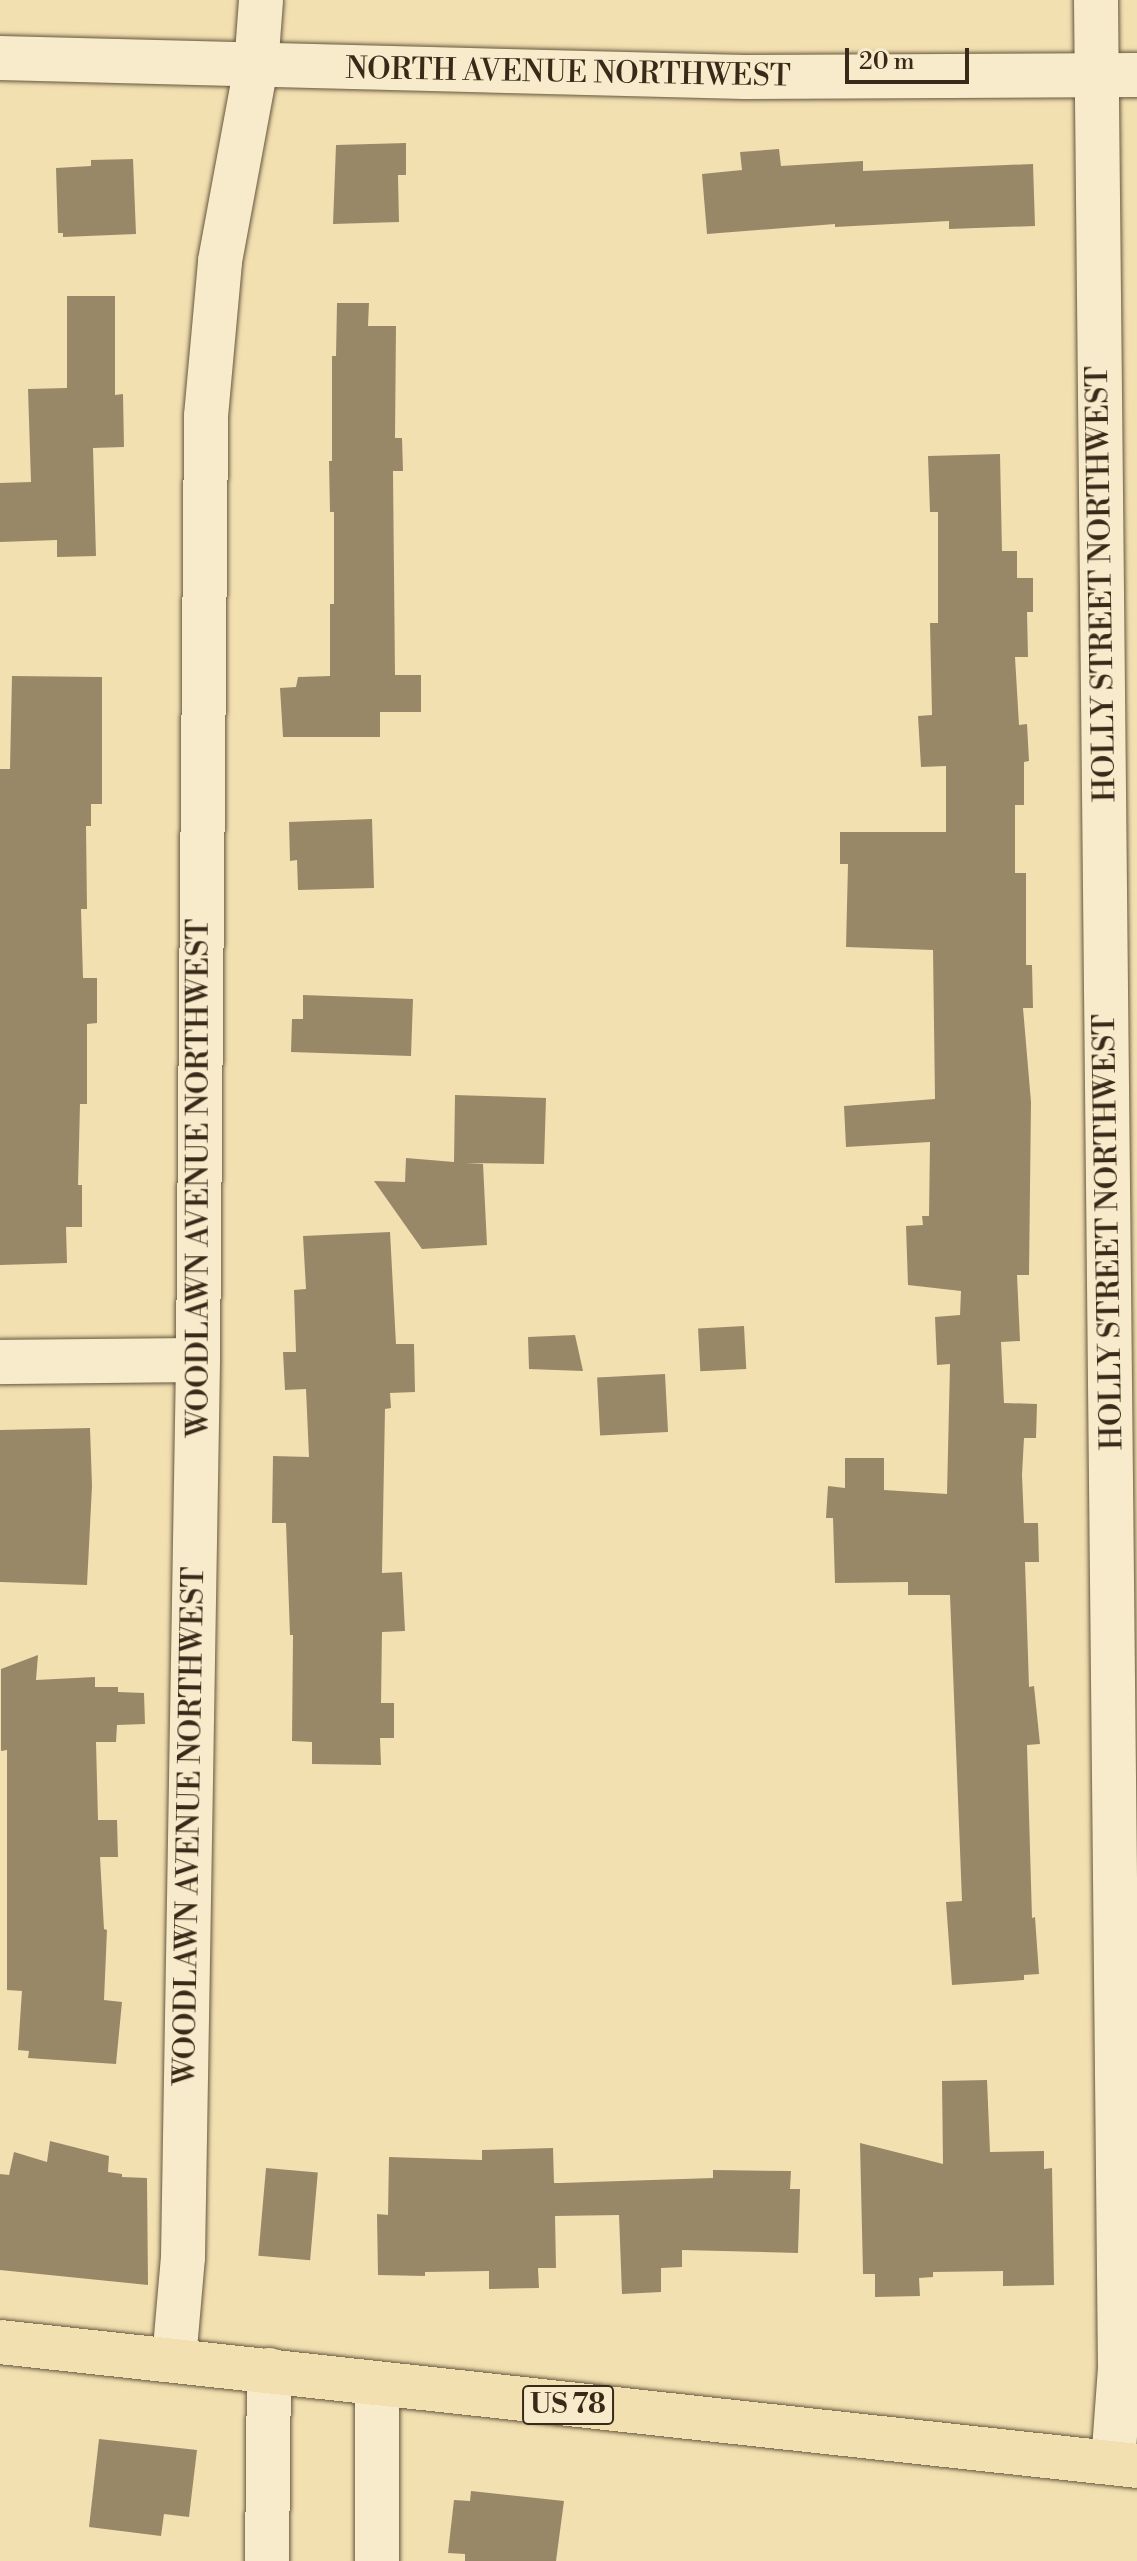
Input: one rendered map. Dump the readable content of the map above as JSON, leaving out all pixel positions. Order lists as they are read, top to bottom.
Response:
{
  "streets": {
    "main road": ["US 78"],
    "street": ["NORTH AVENUE NORTHWEST", "HOLLY STREET NORTHWEST", "WOODLAWN AVENUE NORTHWEST"]
  },
  "crossings": [
    ["NORTH AVENUE NORTHWEST", "HOLLY STREET NORTHWEST"],
    ["NORTH AVENUE NORTHWEST", "WOODLAWN AVENUE NORTHWEST"],
    ["HOLLY STREET NORTHWEST", "US 78"],
    ["WOODLAWN AVENUE NORTHWEST", "US 78"]
  ],
  "scale_bar": "20 m"
}
